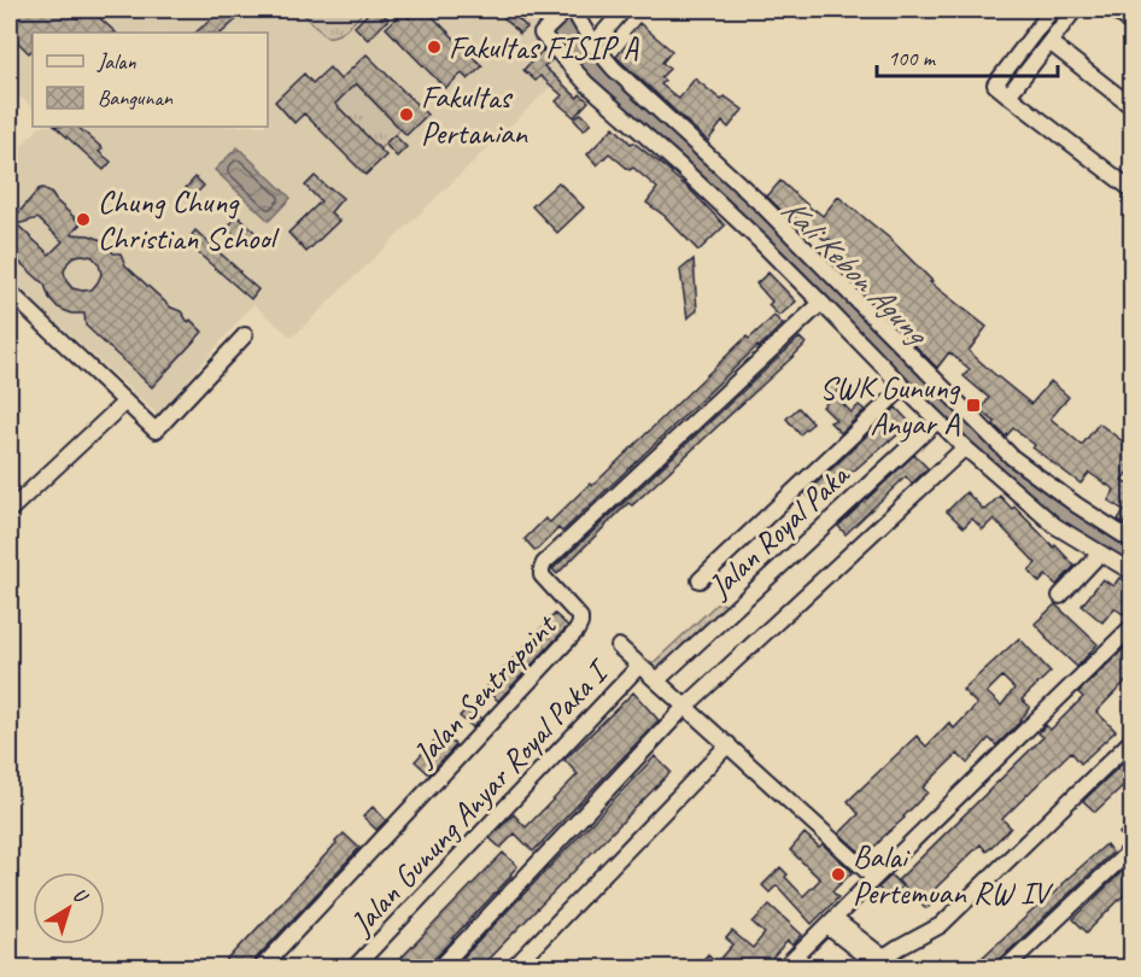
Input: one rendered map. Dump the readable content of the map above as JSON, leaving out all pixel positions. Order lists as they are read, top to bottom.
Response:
{
  "streets": {
    "street": ["Jalan Royal Paka", "Jalan Sentrapoint", "Jalan Gunung Anyar Royal Paka I"]
  },
  "water": ["Kali Kebon Agung"],
  "places": {
    "other": [
      "Fakultas FISIP A",
      "Fakultas Pertanian",
      "Chung Chung Christian School",
      "Balai Pertemuan RW IV"
    ],
    "transit": ["SWK Gunung Anyar A"]
  },
  "legend": ["Jalan", "Bangunan"],
  "scale_bar": "100 m",
  "north": "top right"
}
